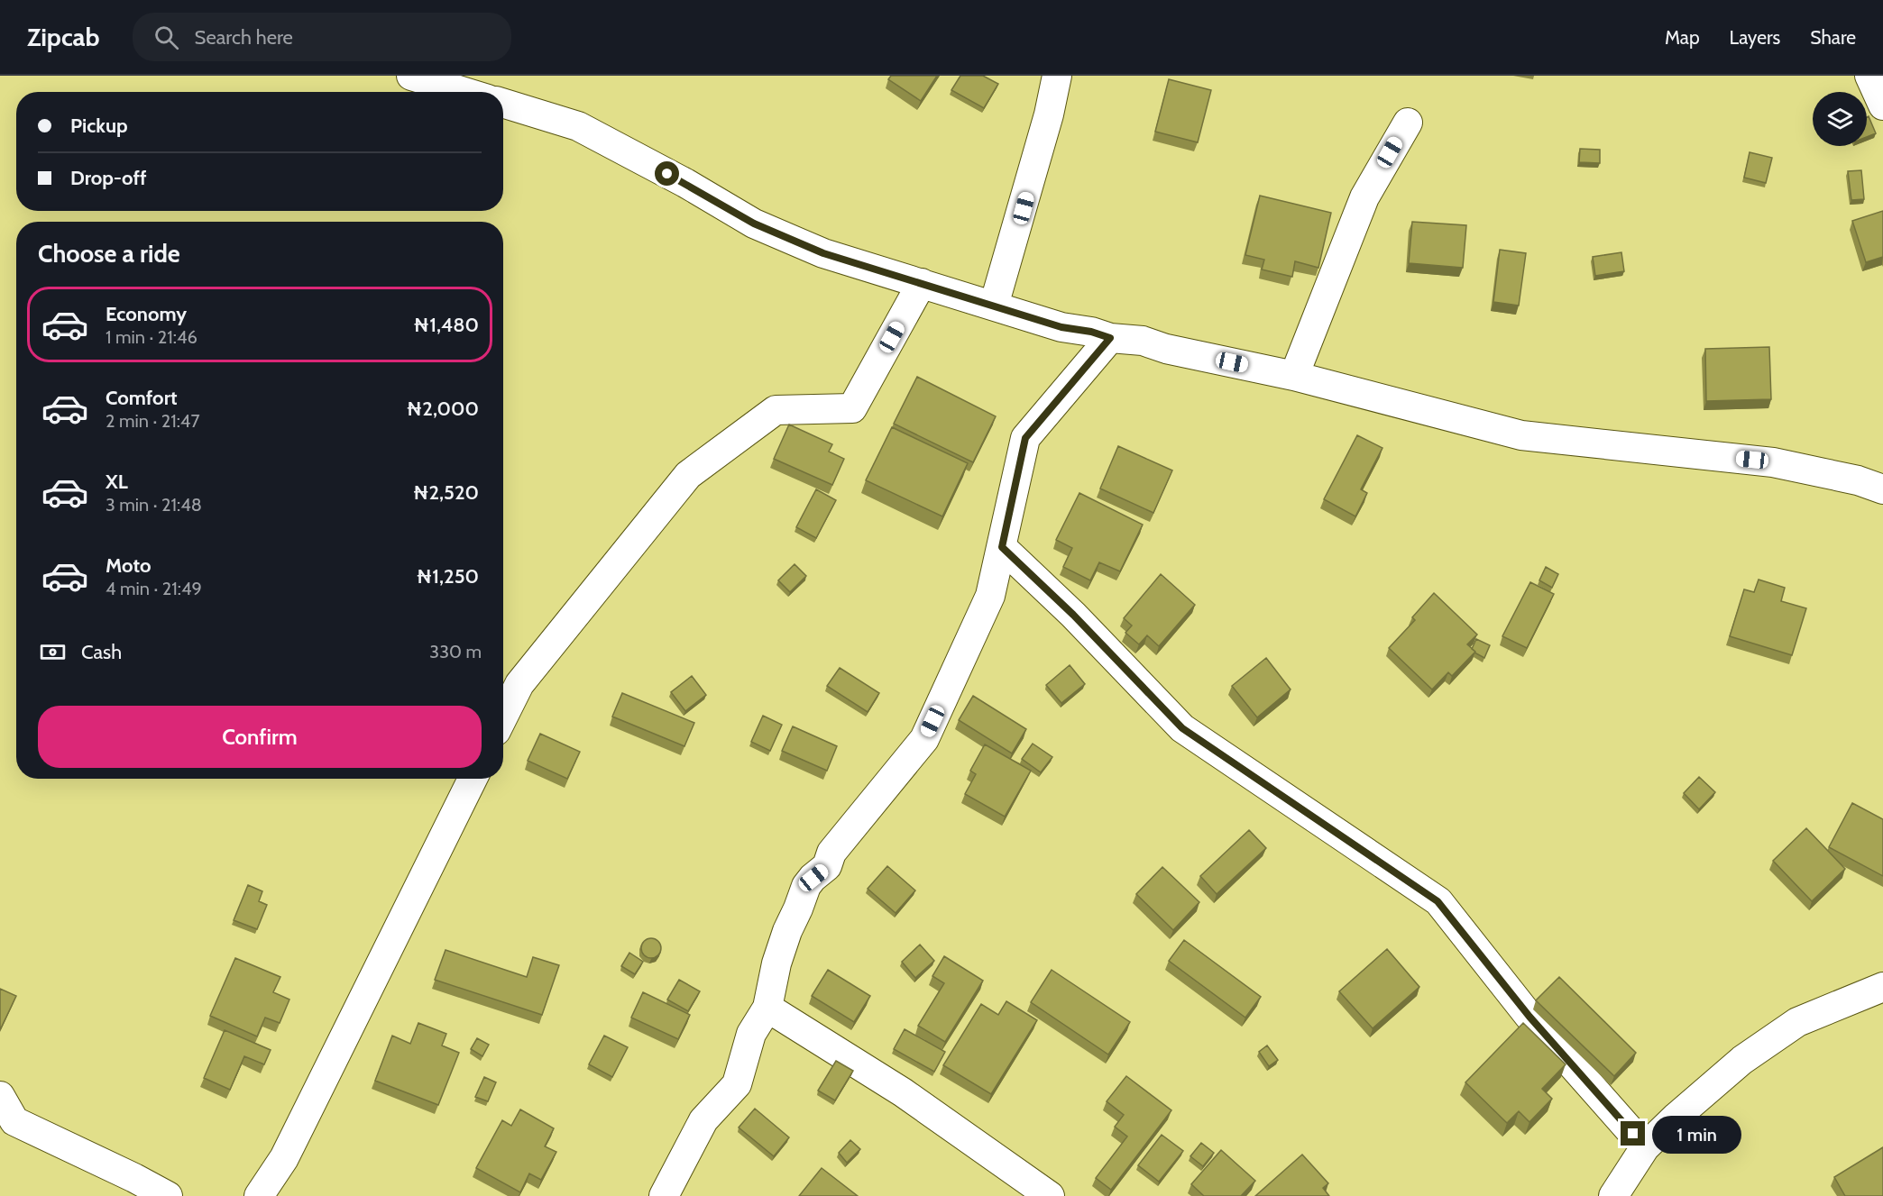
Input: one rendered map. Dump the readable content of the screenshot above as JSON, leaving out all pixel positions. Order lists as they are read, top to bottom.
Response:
{
  "page": {
    "header": "Zipcab",
    "search": "Search here",
    "nav": ["Map", "Layers", "Share"],
    "banner": ["Pickup", "Drop-off"],
    "heading": "Choose a ride",
    "list": [
      {
        "name": "Economy",
        "note": "1 min · 21:46",
        "value": "₦1,480"
      },
      {
        "name": "Comfort",
        "note": "2 min · 21:47",
        "value": "₦2,000"
      },
      {
        "name": "XL",
        "note": "3 min · 21:48",
        "value": "₦2,520"
      },
      {
        "name": "Moto",
        "note": "4 min · 21:49",
        "value": "₦1,250"
      }
    ],
    "pay": ["Cash", "330 m"],
    "buttons": "Confirm",
    "bubble": "1 min"
  }
}
